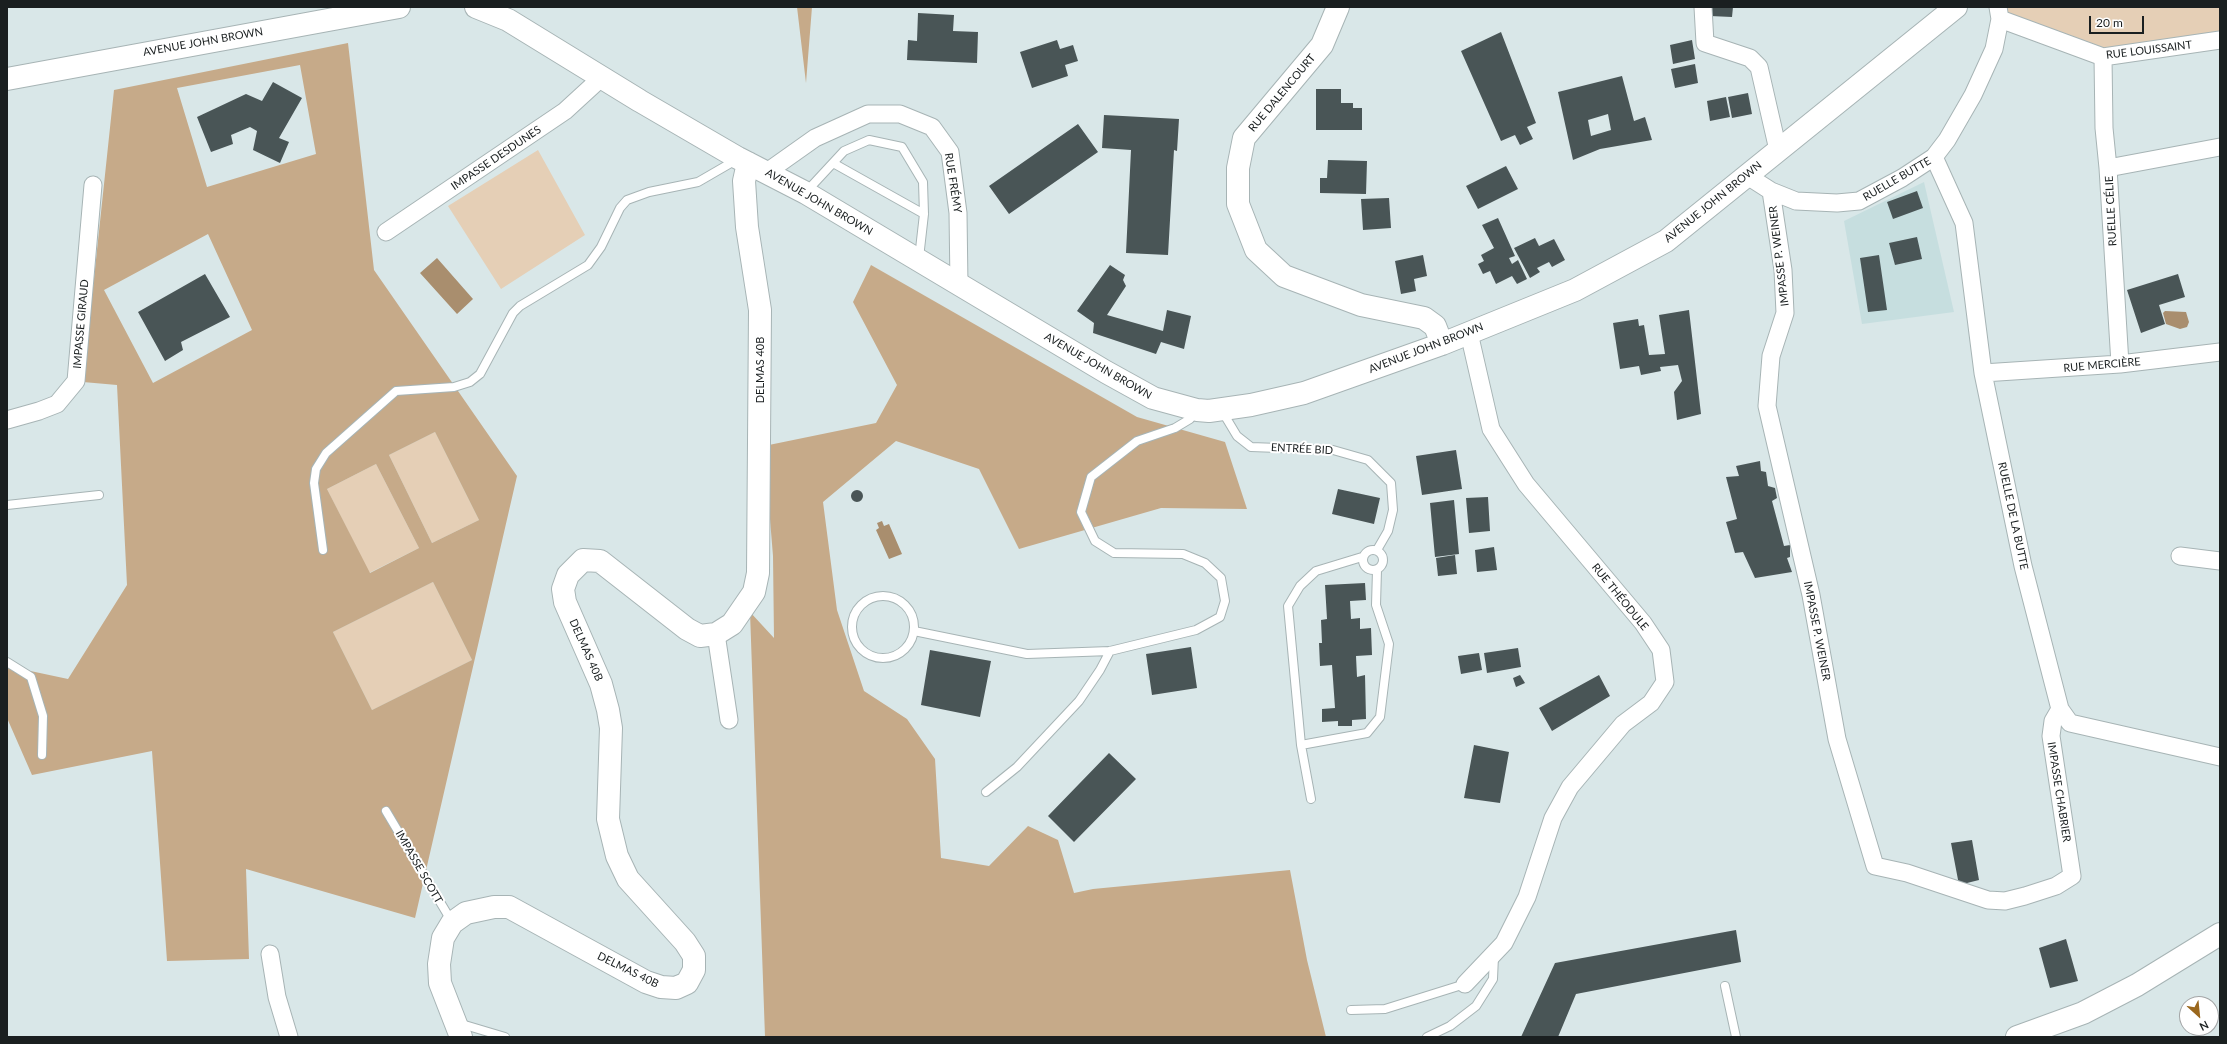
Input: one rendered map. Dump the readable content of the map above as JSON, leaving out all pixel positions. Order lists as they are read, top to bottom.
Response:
{
  "streets": {
    "street": [
      "AVENUE JOHN BROWN",
      "RUE LOUISSAINT",
      "RUE DALENCOURT",
      "IMPASSE DESDUNES",
      "RUELLE BUTTE",
      "RUE FRÉMY",
      "RUELLE CÉLIE",
      "IMPASSE P. WEINER",
      "IMPASSE GIRAUD",
      "RUE MERCIÈRE",
      "DELMAS 40B",
      "RUELLE DE LA BUTTE",
      "RUE THÉODULE",
      "IMPASSE CHABRIER"
    ],
    "lane": ["ENTRÉE BID", "IMPASSE SCOTT"]
  },
  "crossings": [
    ["AVENUE JOHN BROWN", "RUE DALENCOURT"],
    ["AVENUE JOHN BROWN", "IMPASSE DESDUNES"],
    ["AVENUE JOHN BROWN", "RUELLE BUTTE"],
    ["AVENUE JOHN BROWN", "RUE FRÉMY"],
    ["AVENUE JOHN BROWN", "DELMAS 40B"],
    ["AVENUE JOHN BROWN", "ENTRÉE BID"],
    ["AVENUE JOHN BROWN", "RUE THÉODULE"],
    ["RUE LOUISSAINT", "RUELLE BUTTE"],
    ["RUE LOUISSAINT", "RUELLE CÉLIE"],
    ["RUELLE BUTTE", "IMPASSE P. WEINER"],
    ["RUELLE BUTTE", "RUELLE DE LA BUTTE"],
    ["RUE FRÉMY", "DELMAS 40B"],
    ["RUELLE CÉLIE", "RUE MERCIÈRE"],
    ["IMPASSE P. WEINER", "IMPASSE CHABRIER"],
    ["RUE MERCIÈRE", "RUELLE DE LA BUTTE"],
    ["DELMAS 40B", "IMPASSE SCOTT"],
    ["RUELLE DE LA BUTTE", "IMPASSE CHABRIER"]
  ],
  "scale_bar": "20 m",
  "north": "bottom right"
}
